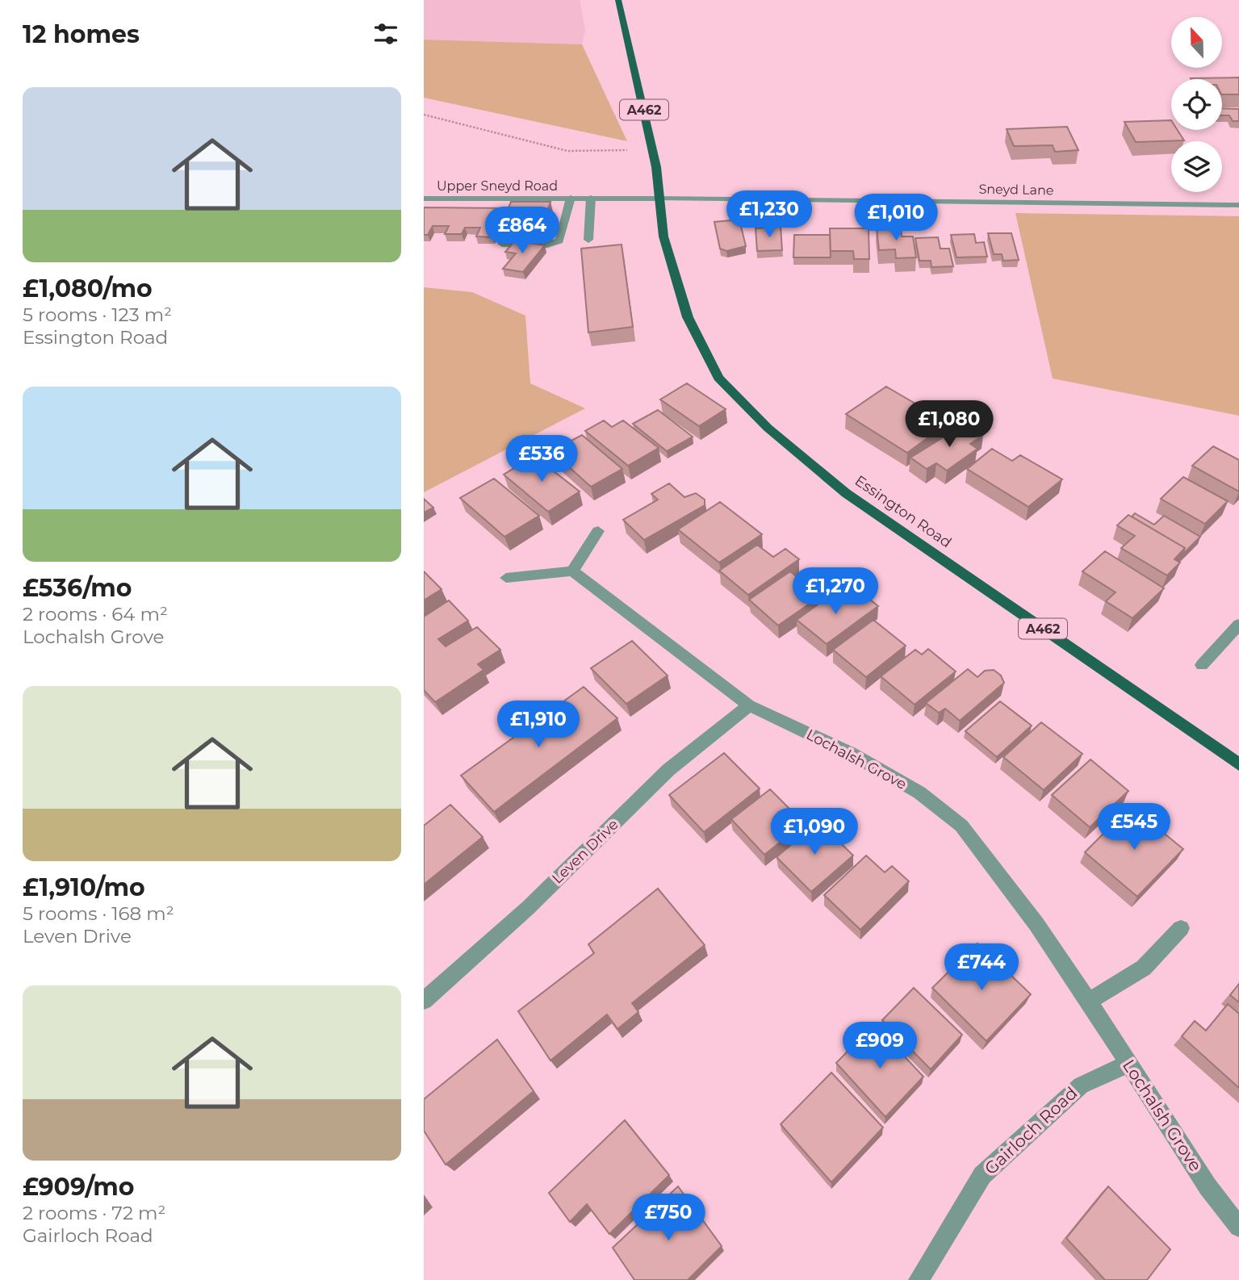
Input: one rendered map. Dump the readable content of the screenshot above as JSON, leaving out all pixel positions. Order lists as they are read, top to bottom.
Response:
{
  "streets": {
    "main road": ["A462", "Essington Road"],
    "street": [
      "Upper Sneyd Road",
      "Sneyd Lane",
      "Lochalsh Grove",
      "Leven Drive",
      "Gairloch Road"
    ]
  },
  "crossings": [
    ["A462", "Upper Sneyd Road"],
    ["A462", "Sneyd Lane"],
    ["A462", "Essington Road"],
    ["Upper Sneyd Road", "Sneyd Lane"],
    ["Upper Sneyd Road", "Essington Road"],
    ["Sneyd Lane", "Essington Road"],
    ["Lochalsh Grove", "Leven Drive"],
    ["Lochalsh Grove", "Gairloch Road"]
  ],
  "north": "top",
  "page": {
    "heading": "12 homes",
    "list": [
      {
        "name": "£1,080/mo",
        "note": "5 rooms · 123 m² · Essington Road"
      },
      {
        "name": "£536/mo",
        "note": "2 rooms · 64 m² · Lochalsh Grove"
      },
      {
        "name": "£1,910/mo",
        "note": "5 rooms · 168 m² · Leven Drive"
      },
      {
        "name": "£909/mo",
        "note": "2 rooms · 72 m² · Gairloch Road"
      }
    ],
    "price": [
      "£1,230",
      "£1,010",
      "£864",
      "£1,080",
      "£536",
      "£1,270",
      "£1,910",
      "£545",
      "£1,090",
      "£744",
      "£909",
      "£750"
    ]
  }
}
